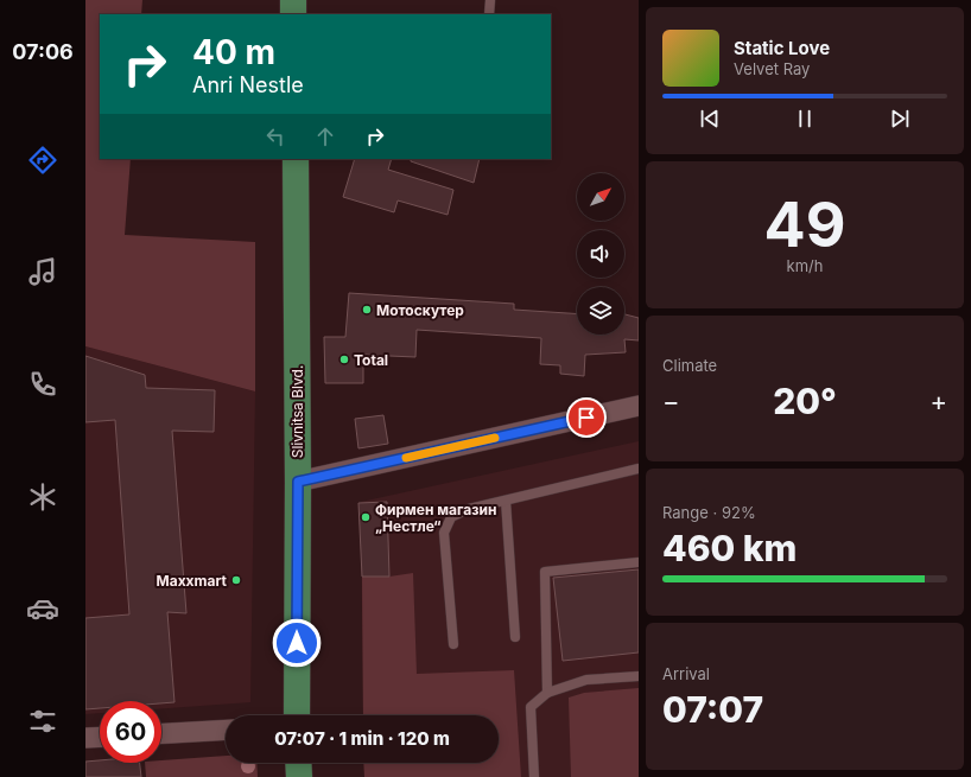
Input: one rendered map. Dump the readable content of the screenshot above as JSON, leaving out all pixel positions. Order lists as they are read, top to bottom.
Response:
{
  "streets": {
    "main road": ["Slivnitsa Blvd."]
  },
  "places": [
    "Мотоскутер",
    "Total",
    "Фирмен магазин „Нестле“",
    "Maxxmart"
  ],
  "north": "top right",
  "page": {
    "tabs": "07:06",
    "turn": ["40 m", "Anri Nestle"],
    "song": ["Static Love", "Velvet Ray"],
    "tile": [
      ["49", "km/h"],
      "Climate",
      ["Range · 92%", "460 km"],
      ["Arrival", "07:07"]
    ],
    "heat": ["−", "20°", "+"],
    "limit": "60",
    "trip": "07:07 · 1 min · 120 m"
  }
}
